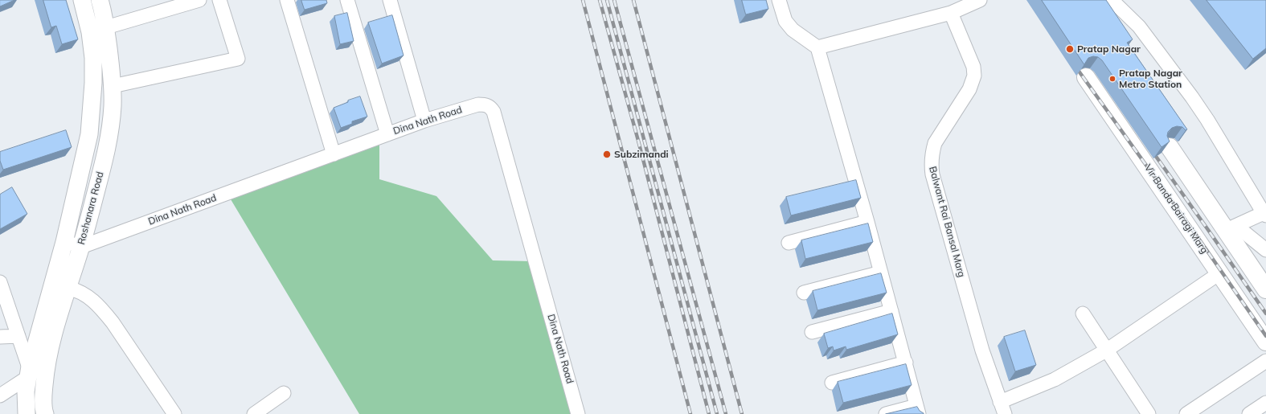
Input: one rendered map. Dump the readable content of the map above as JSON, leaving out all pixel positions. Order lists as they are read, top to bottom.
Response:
{
  "streets": {
    "main road": ["Vir Banda Bairagi Marg"],
    "street": ["Dina Nath Road", "Roshanara Road", "Balwant Rai Bansal Marg"]
  },
  "crossings": [
    ["Dina Nath Road", "Roshanara Road"]
  ],
  "places": ["Pratap Nagar", "Pratap Nagar Metro Station", "Subzimandi"]
}
